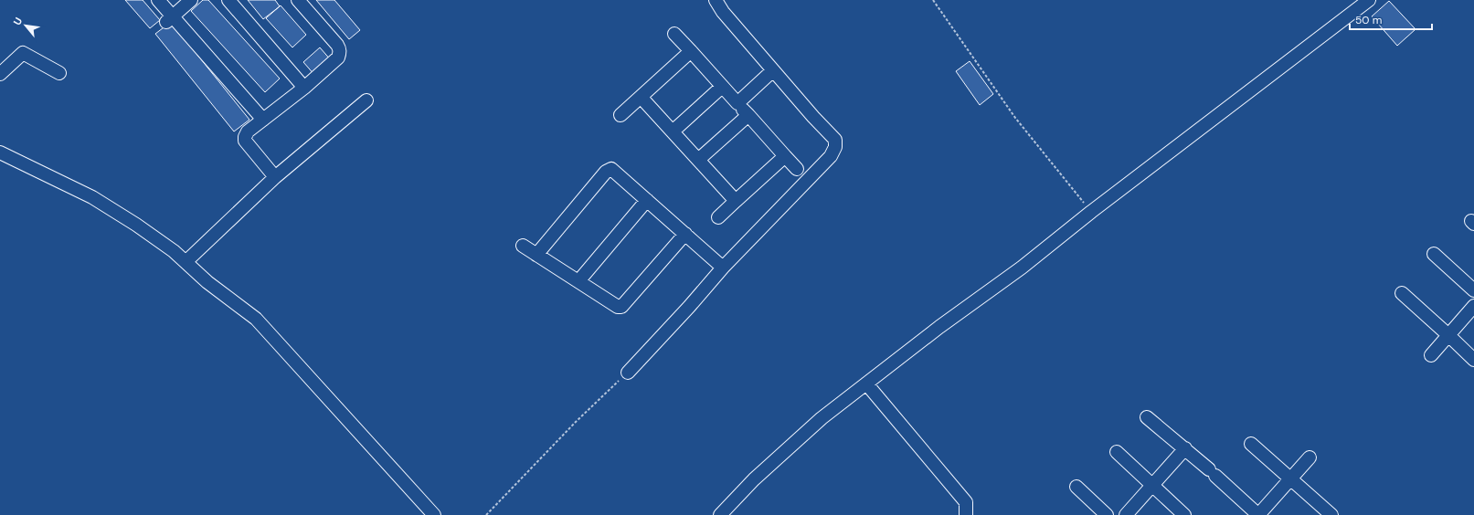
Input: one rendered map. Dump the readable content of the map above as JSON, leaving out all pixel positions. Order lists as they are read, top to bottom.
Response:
{
  "scale_bar": "50 m",
  "north": "top left"
}
